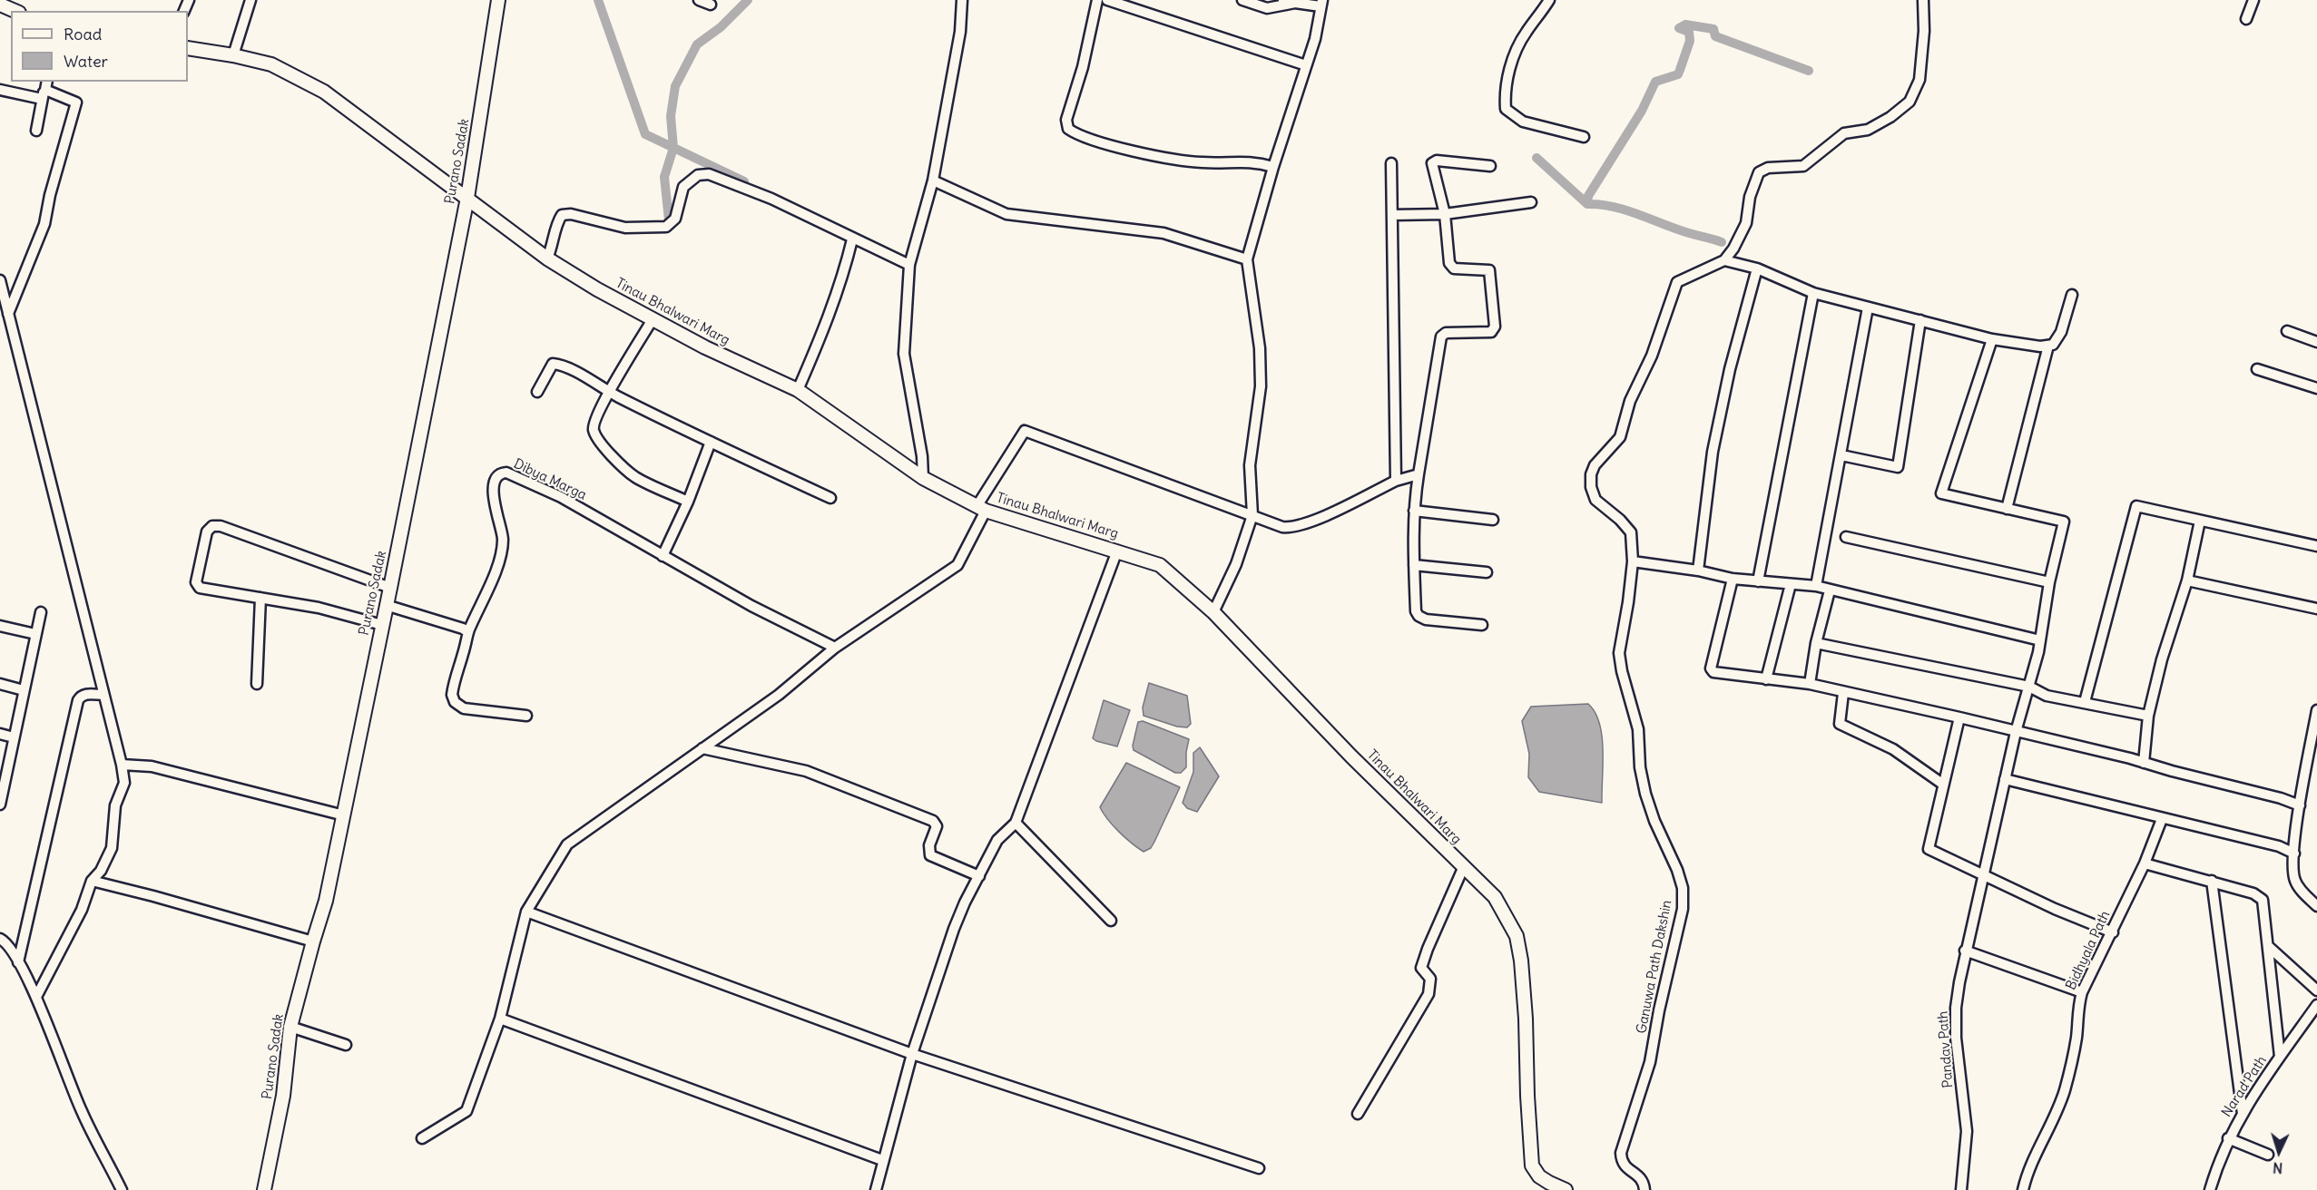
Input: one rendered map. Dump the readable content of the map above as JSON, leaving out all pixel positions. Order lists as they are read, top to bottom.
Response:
{
  "streets": {
    "street": [
      "Purano Sadak",
      "Tinau Bhalwari Marg",
      "Dibya Marga",
      "Bidhyala Path",
      "Ganuwa Path Dakshin",
      "Pandav Path",
      "Narad Path"
    ]
  },
  "crossings": [
    ["Purano Sadak", "Tinau Bhalwari Marg"]
  ],
  "legend": ["Road", "Water"],
  "north": "bottom"
}
